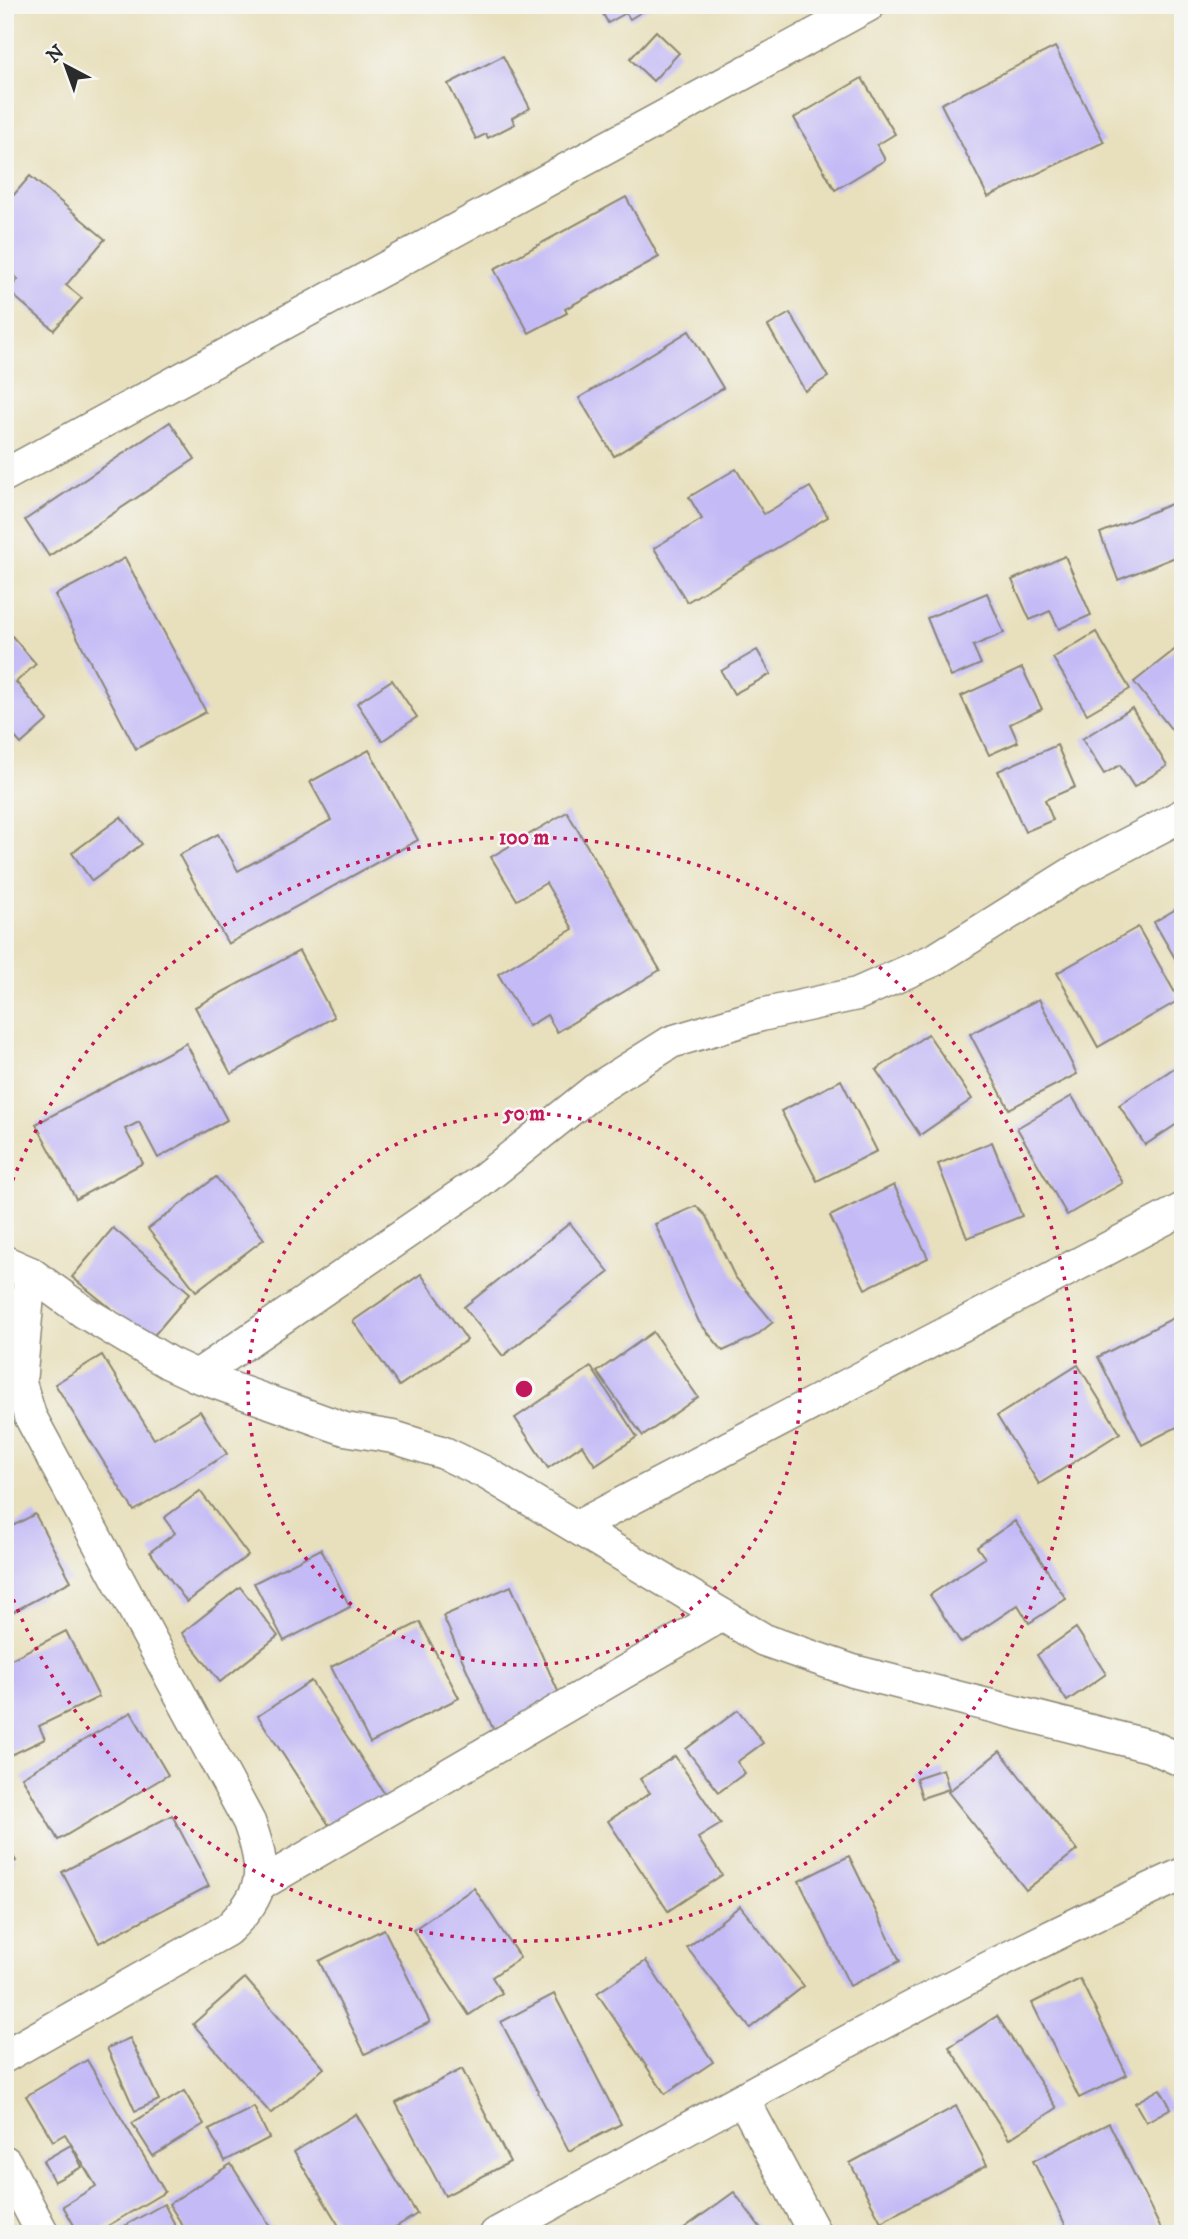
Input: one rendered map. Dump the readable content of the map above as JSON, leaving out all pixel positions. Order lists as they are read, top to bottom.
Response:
{
  "north": "top left",
  "rings": ["100 m", "50 m"]
}
